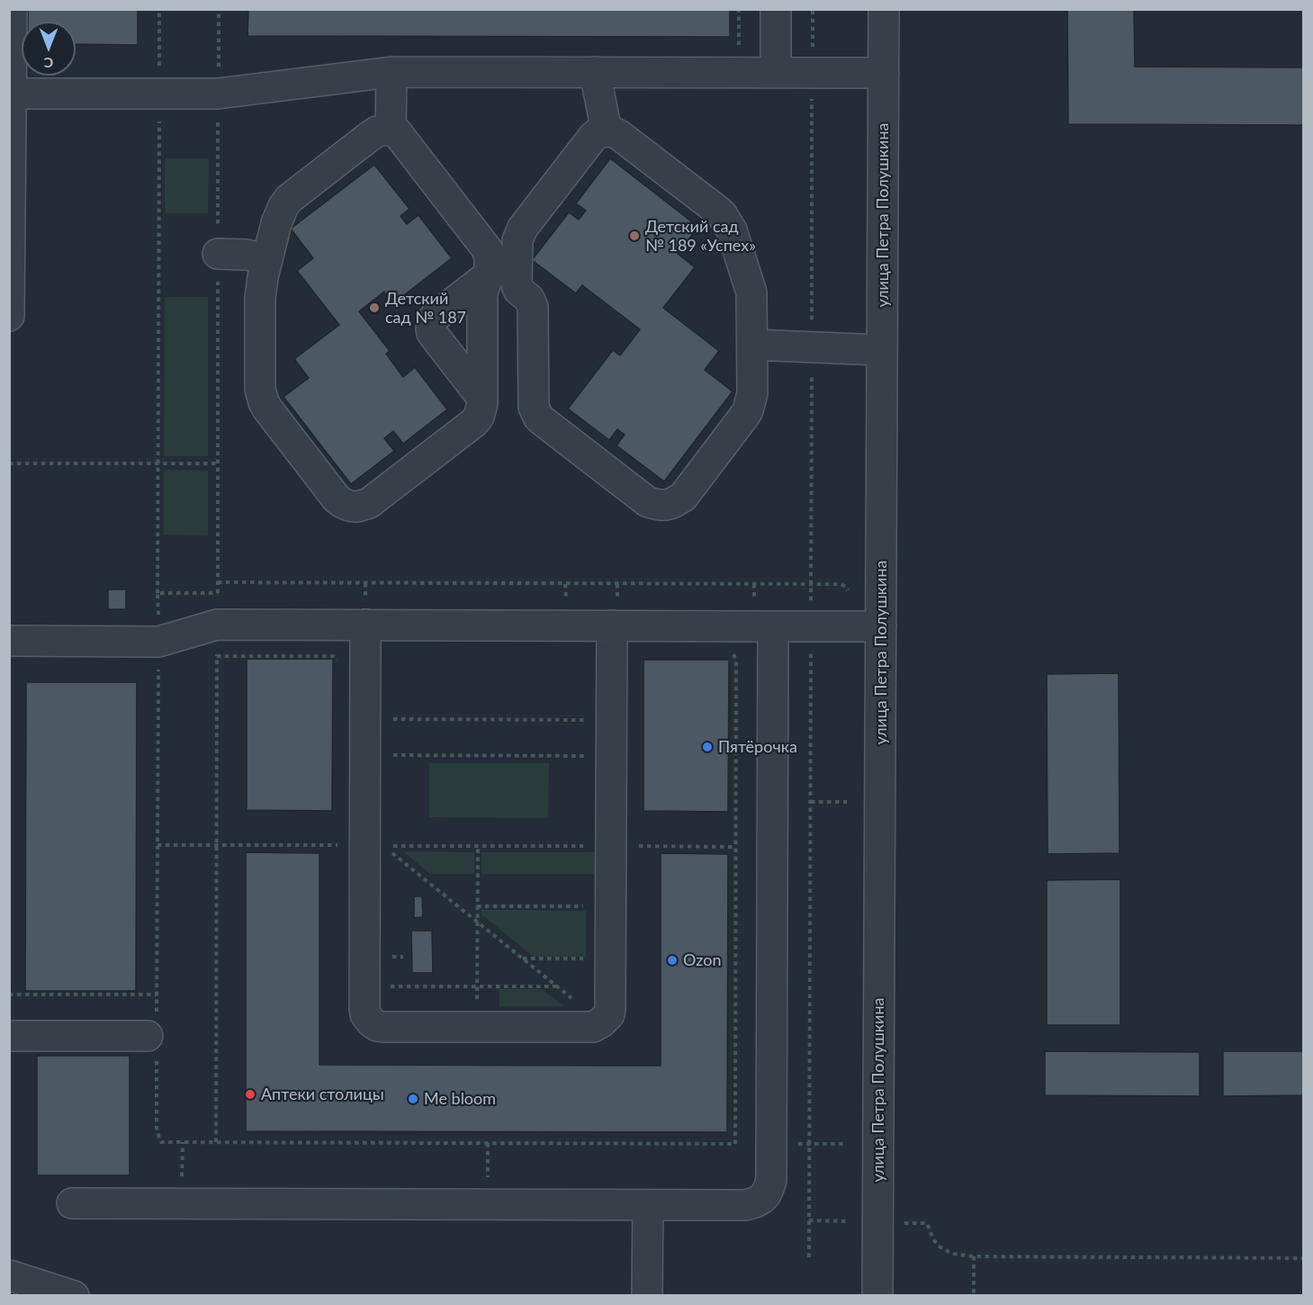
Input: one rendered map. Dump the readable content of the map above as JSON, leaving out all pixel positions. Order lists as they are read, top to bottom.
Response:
{
  "streets": {
    "street": ["улица Петра Полушкина"]
  },
  "places": [
    "Детский сад № 189 «Успех»",
    "Детский сад № 187",
    "Пятёрочка",
    "Ozon",
    "Аптеки столицы",
    "Me bloom"
  ],
  "north": "bottom"
}
